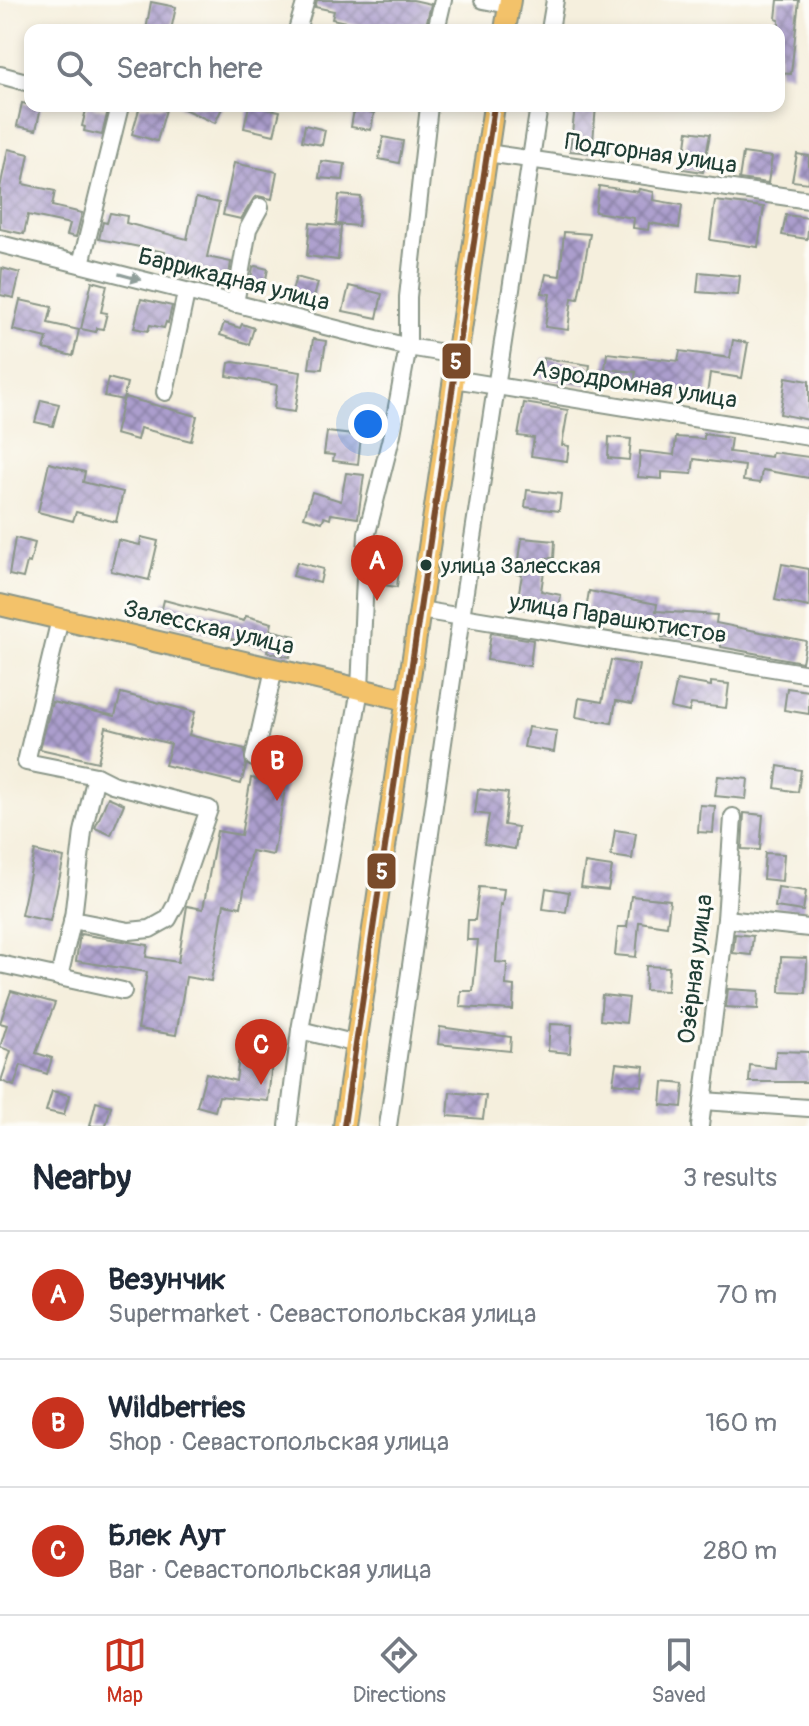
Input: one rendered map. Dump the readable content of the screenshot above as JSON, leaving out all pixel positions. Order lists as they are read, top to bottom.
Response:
{
  "streets": {
    "main road": ["Залесская улица"],
    "street": [
      "Подгорная улица",
      "Баррикадная улица",
      "Аэродромная улица",
      "улица Парашютистов",
      "Озёрная улица"
    ]
  },
  "places": ["улица Залесская"],
  "lines": ["transit line 5"],
  "page": {
    "search": "Search here",
    "pins": ["A", "B", "C"],
    "heading": ["Nearby", "3 results"],
    "list": [
      {
        "mark": "A",
        "name": "Везунчик",
        "note": "Supermarket · Севастопольская улица",
        "value": "70 m"
      },
      {
        "mark": "B",
        "name": "Wildberries",
        "note": "Shop · Севастопольская улица",
        "value": "160 m"
      },
      {
        "mark": "C",
        "name": "Блек Аут",
        "note": "Bar · Севастопольская улица",
        "value": "280 m"
      }
    ],
    "nav": ["Map", "Directions", "Saved"]
  }
}
